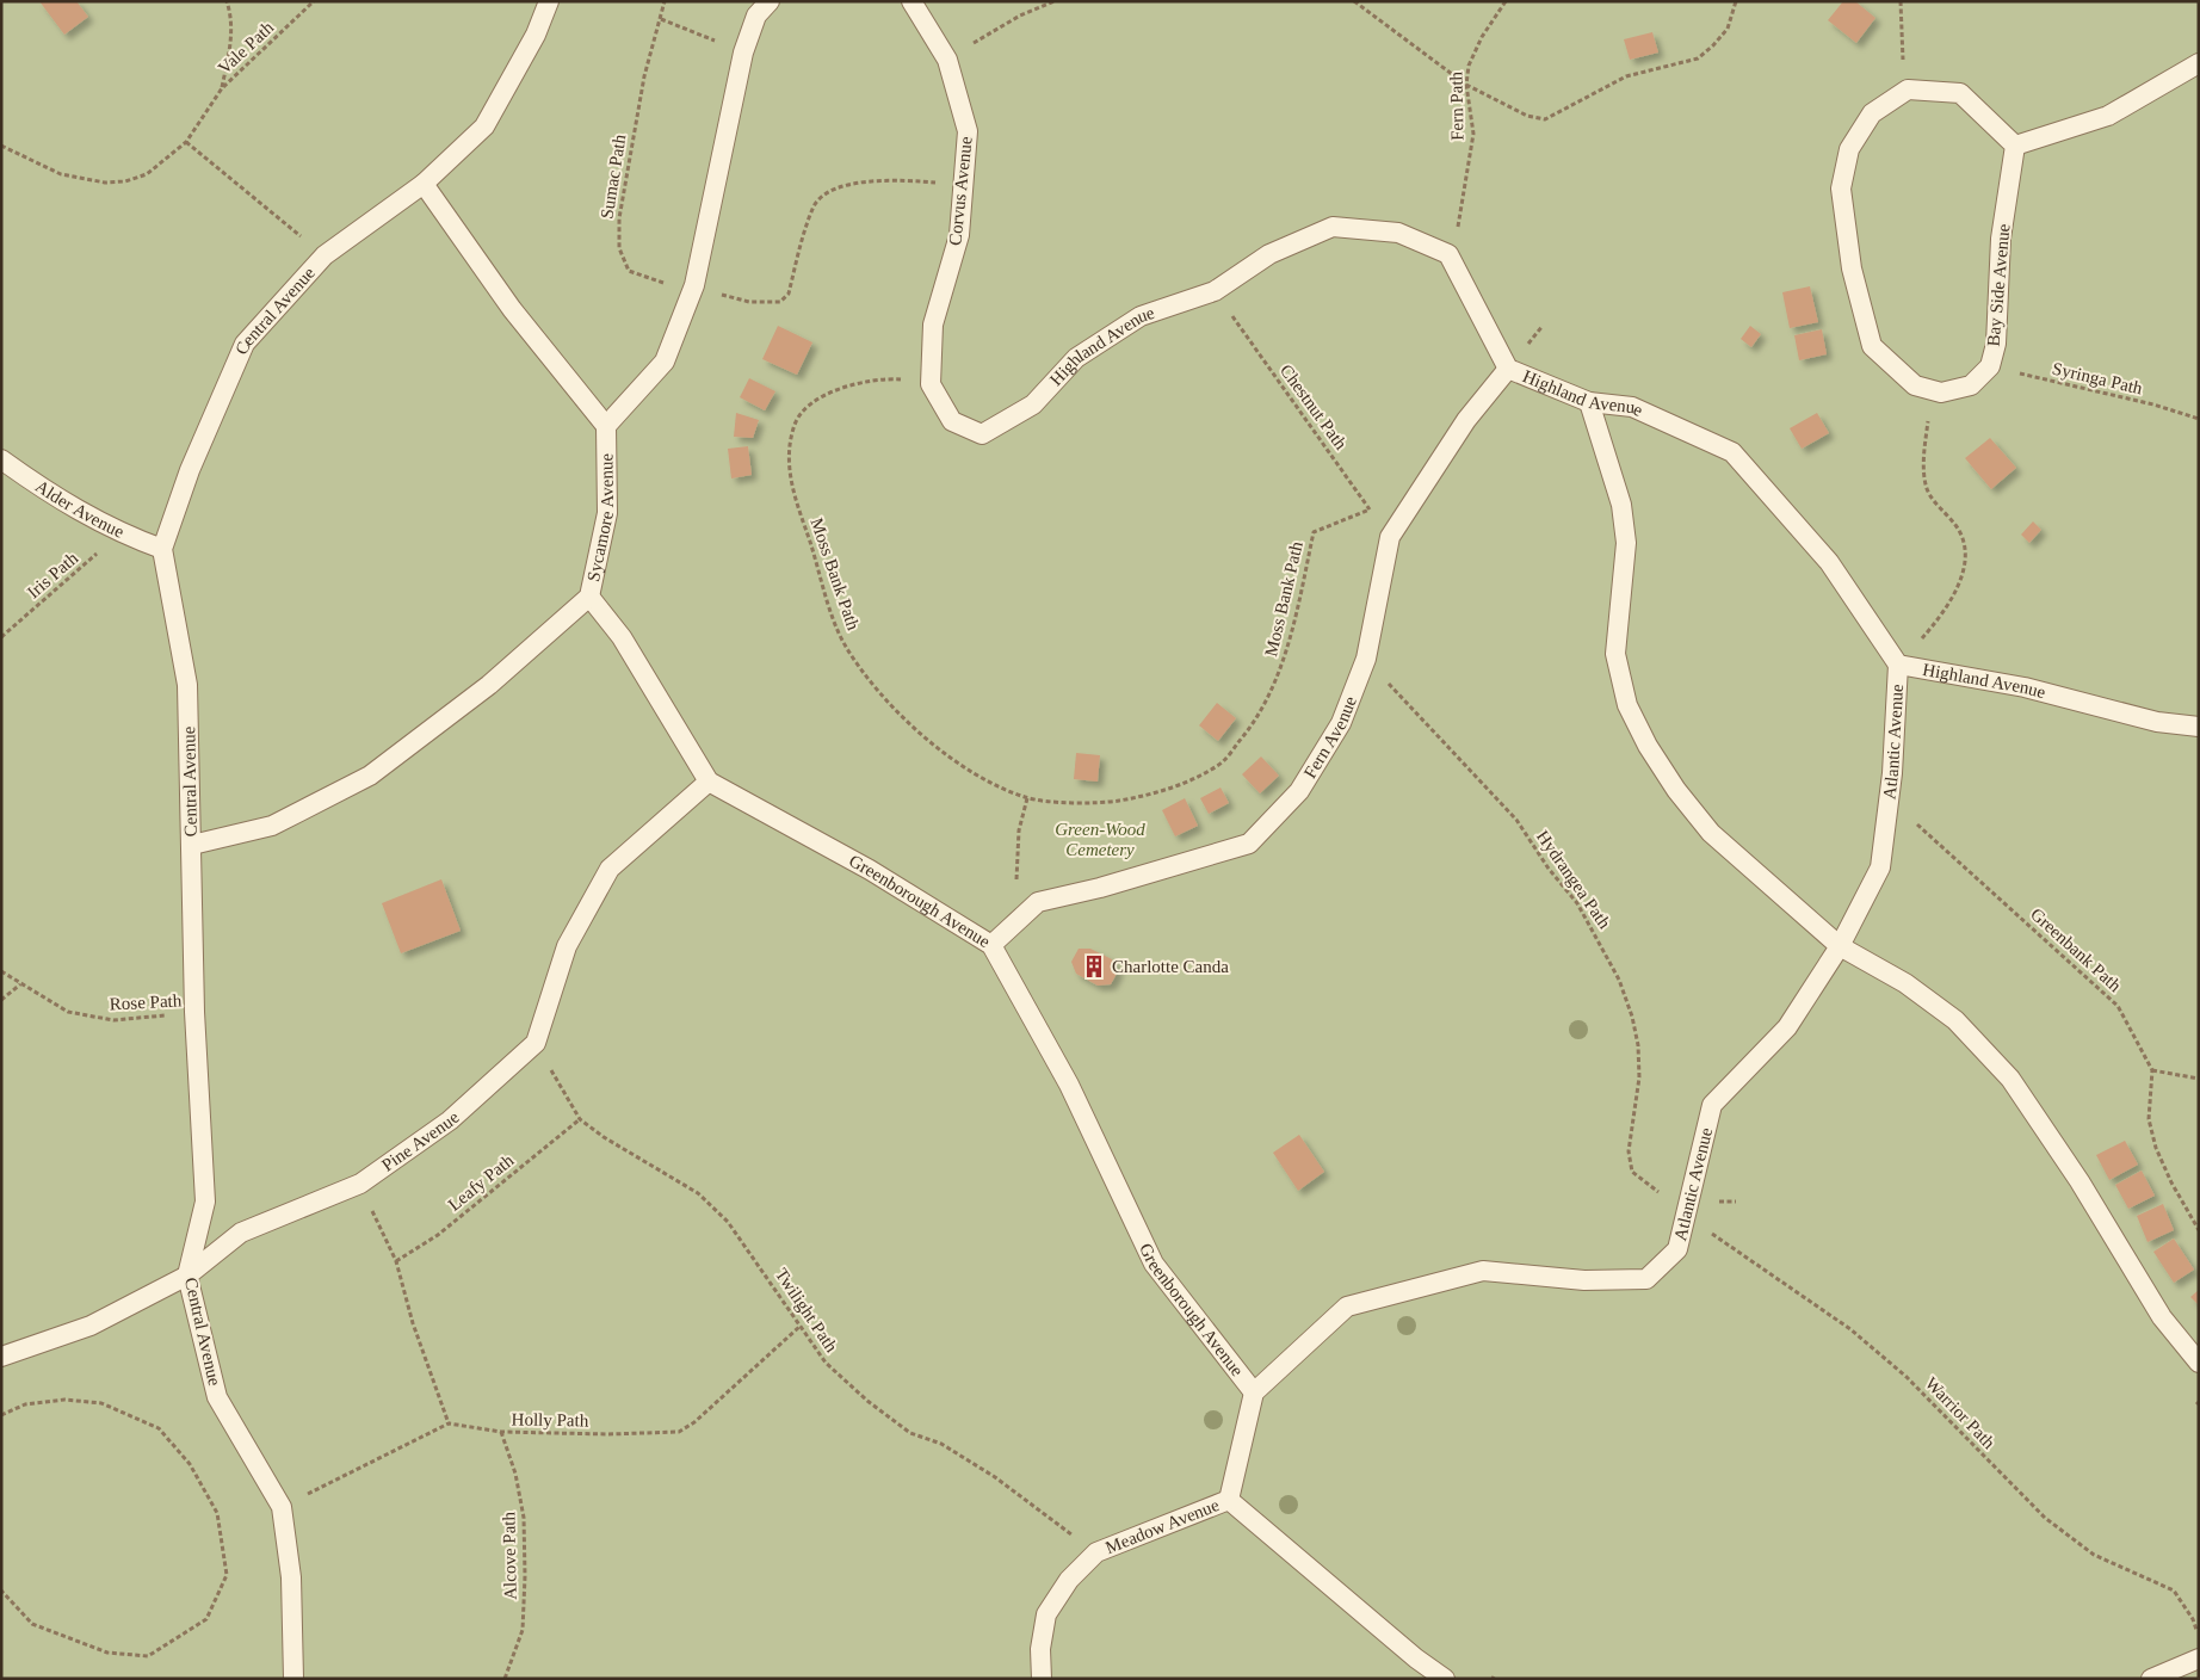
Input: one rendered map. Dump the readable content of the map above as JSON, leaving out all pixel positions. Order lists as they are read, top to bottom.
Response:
{
  "streets": {
    "lane": [
      "Corvus Avenue",
      "Bay Side Avenue",
      "Central Avenue",
      "Highland Avenue",
      "Alder Avenue",
      "Sycamore Avenue",
      "Fern Avenue",
      "Atlantic Avenue",
      "Greenborough Avenue",
      "Pine Avenue",
      "Meadow Avenue"
    ],
    "path": [
      "Vale Path",
      "Fern Path",
      "Sumac Path",
      "Syringa Path",
      "Chestnut Path",
      "Moss Bank Path",
      "Iris Path",
      "Hydrangea Path",
      "Greenbank Path",
      "Rose Path",
      "Leafy Path",
      "Twilight Path",
      "Warrior Path",
      "Holly Path",
      "Alcove Path"
    ]
  },
  "crossings": [
    ["Fern Path", "Highland Avenue"],
    ["Sumac Path", "Corvus Avenue"],
    ["Sumac Path", "Sycamore Avenue"],
    ["Corvus Avenue", "Highland Avenue"],
    ["Corvus Avenue", "Moss Bank Path"],
    ["Bay Side Avenue", "Syringa Path"],
    ["Central Avenue", "Alder Avenue"],
    ["Central Avenue", "Sycamore Avenue"],
    ["Central Avenue", "Rose Path"],
    ["Central Avenue", "Pine Avenue"],
    ["Highland Avenue", "Chestnut Path"],
    ["Highland Avenue", "Moss Bank Path"],
    ["Highland Avenue", "Fern Avenue"],
    ["Highland Avenue", "Atlantic Avenue"],
    ["Chestnut Path", "Moss Bank Path"],
    ["Chestnut Path", "Fern Avenue"],
    ["Alder Avenue", "Iris Path"],
    ["Fern Avenue", "Hydrangea Path"],
    ["Fern Avenue", "Greenborough Avenue"],
    ["Atlantic Avenue", "Hydrangea Path"],
    ["Atlantic Avenue", "Greenborough Avenue"],
    ["Atlantic Avenue", "Greenbank Path"],
    ["Atlantic Avenue", "Warrior Path"],
    ["Hydrangea Path", "Warrior Path"],
    ["Pine Avenue", "Twilight Path"],
    ["Leafy Path", "Twilight Path"],
    ["Twilight Path", "Holly Path"],
    ["Twilight Path", "Meadow Avenue"],
    ["Holly Path", "Alcove Path"]
  ],
  "parks": ["Green-Wood Cemetery"],
  "places": {
    "building": ["Charlotte Canda"]
  }
}
